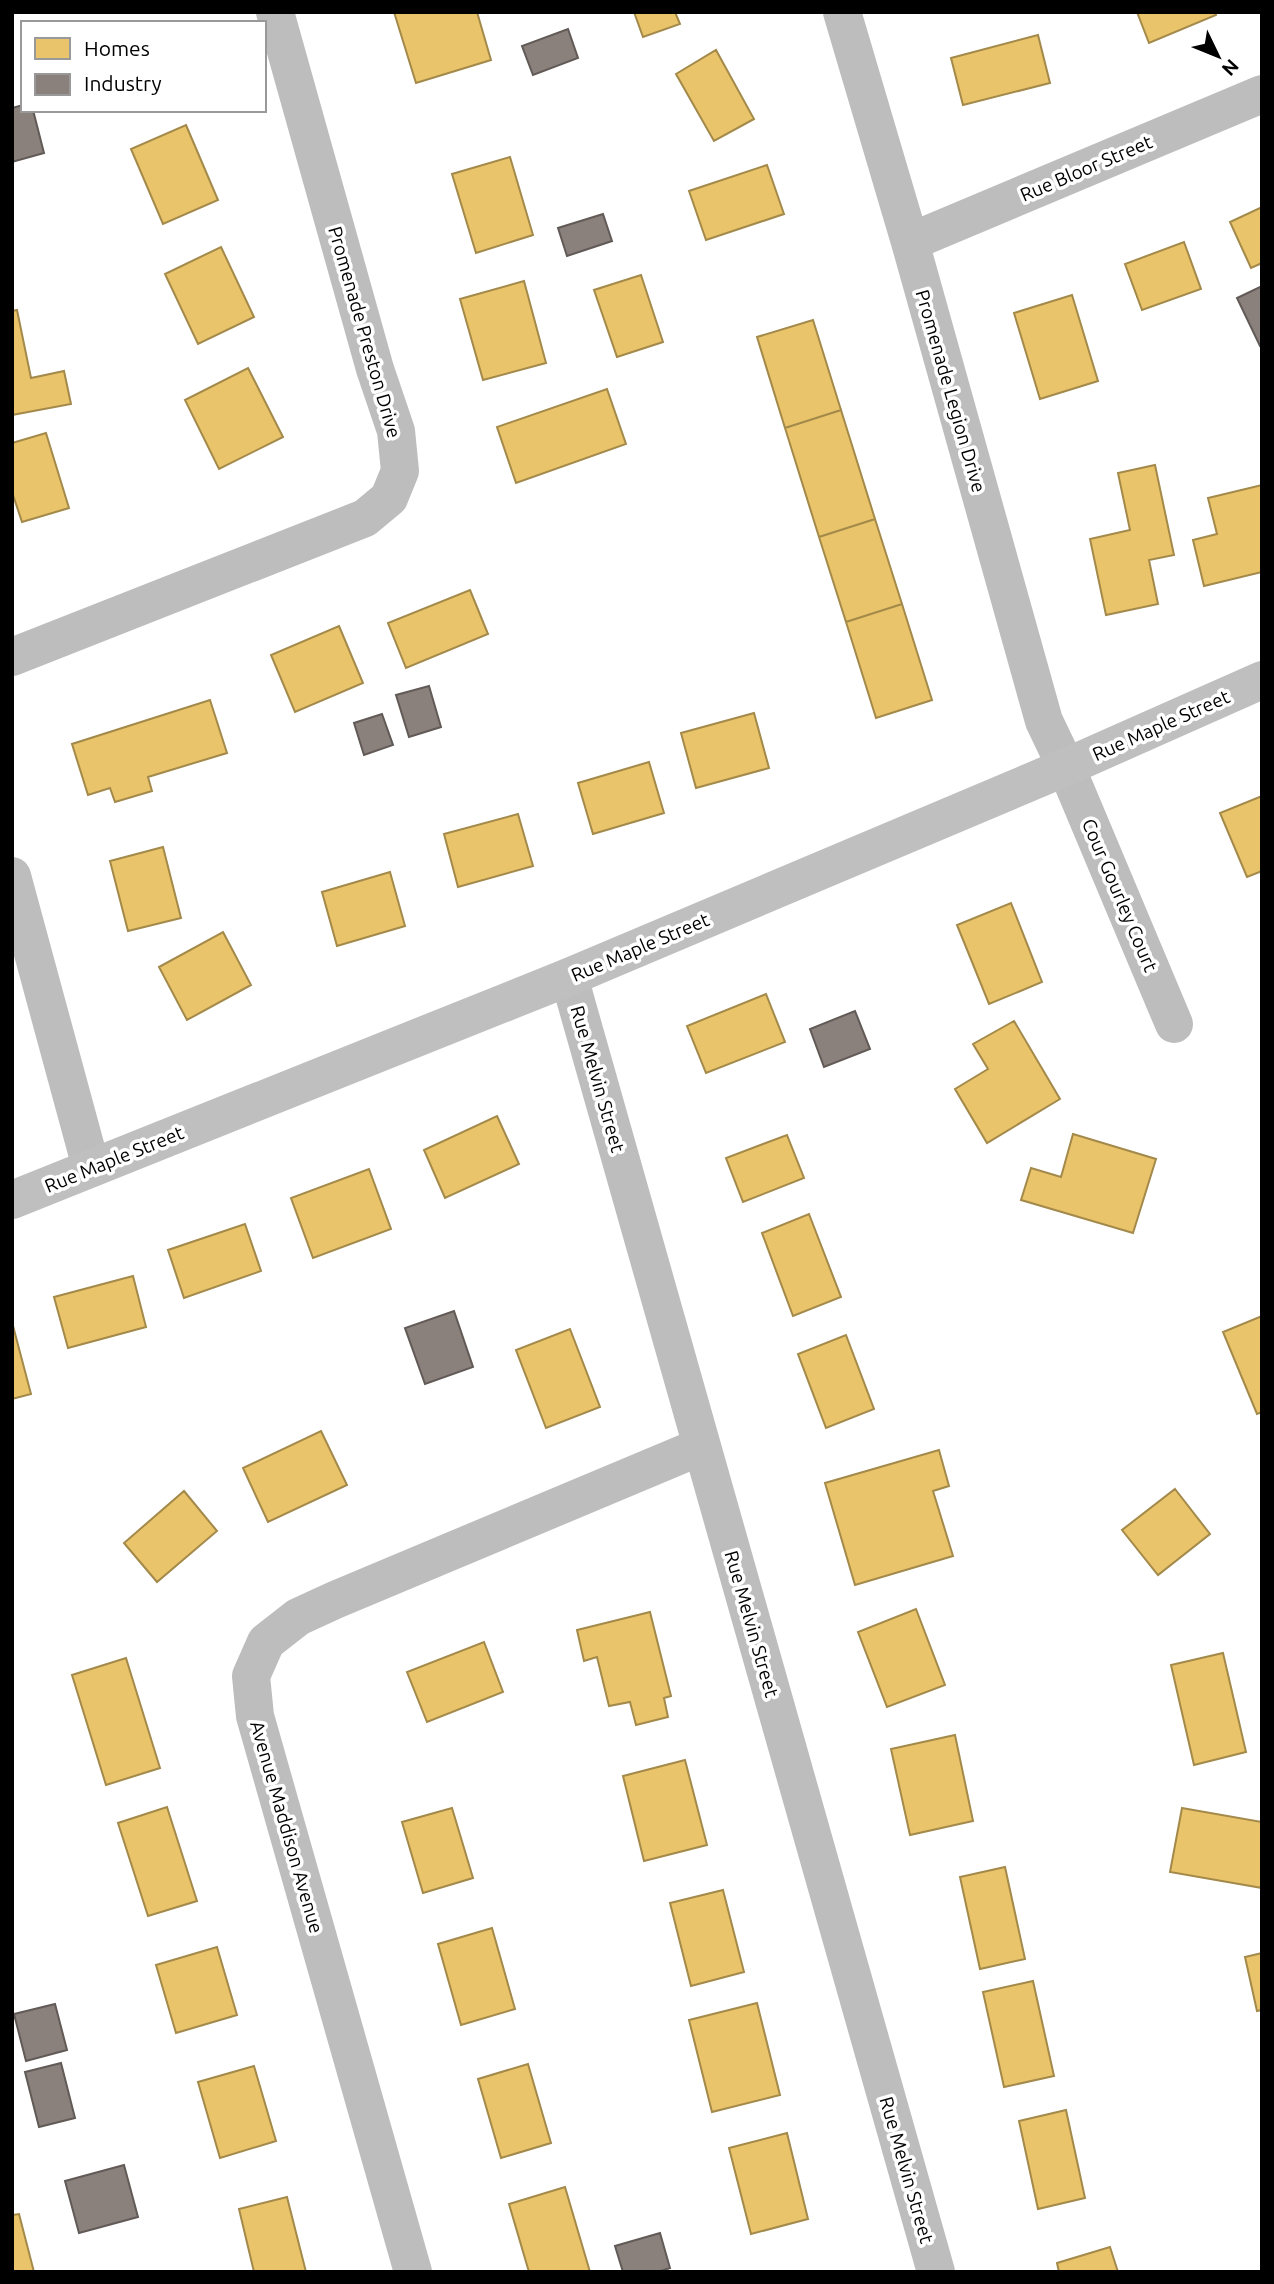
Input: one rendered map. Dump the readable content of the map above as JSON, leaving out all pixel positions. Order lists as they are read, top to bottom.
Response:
{
  "streets": {
    "street": [
      "Rue Bloor Street",
      "Promenade Preston Drive",
      "Promenade Legion Drive",
      "Rue Maple Street",
      "Cour Gourley Court",
      "Rue Melvin Street",
      "Avenue Maddison Avenue"
    ]
  },
  "crossings": [
    ["Rue Bloor Street", "Promenade Legion Drive"],
    ["Promenade Legion Drive", "Rue Maple Street"],
    ["Promenade Legion Drive", "Cour Gourley Court"],
    ["Rue Maple Street", "Cour Gourley Court"],
    ["Rue Maple Street", "Rue Melvin Street"],
    ["Rue Melvin Street", "Avenue Maddison Avenue"]
  ],
  "legend": ["Homes", "Industry"],
  "north": "bottom right"
}
